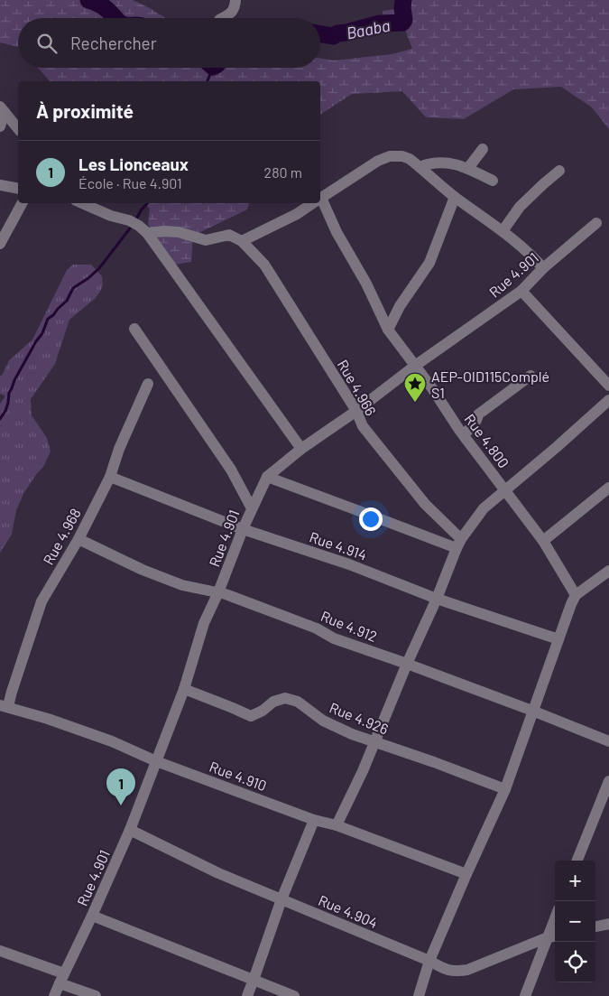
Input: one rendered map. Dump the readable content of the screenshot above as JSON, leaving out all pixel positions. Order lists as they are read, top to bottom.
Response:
{
  "streets": {
    "street": [
      "Rue 4.901",
      "Rue 4.966",
      "Rue 4.800",
      "Rue 4.968",
      "Rue 4.914",
      "Rue 4.912",
      "Rue 4.926",
      "Rue 4.910",
      "Rue 4.904"
    ]
  },
  "crossings": [
    ["Rue 4.901", "Rue 4.966"],
    ["Rue 4.901", "Rue 4.800"],
    ["Rue 4.901", "Rue 4.914"],
    ["Rue 4.901", "Rue 4.912"],
    ["Rue 4.901", "Rue 4.926"],
    ["Rue 4.901", "Rue 4.910"],
    ["Rue 4.901", "Rue 4.904"],
    ["Rue 4.968", "Rue 4.914"],
    ["Rue 4.968", "Rue 4.912"],
    ["Rue 4.968", "Rue 4.910"]
  ],
  "water": ["Baaba"],
  "places": {
    "place": ["AEP-OID115Complé S1"]
  },
  "page": {
    "search": "Rechercher",
    "heading": "À proximité",
    "list": [
      {
        "mark": "1",
        "name": "Les Lionceaux",
        "note": "École · Rue 4.901",
        "value": "280 m"
      }
    ],
    "pins": "1",
    "map_buttons": ["+", "−"]
  }
}
